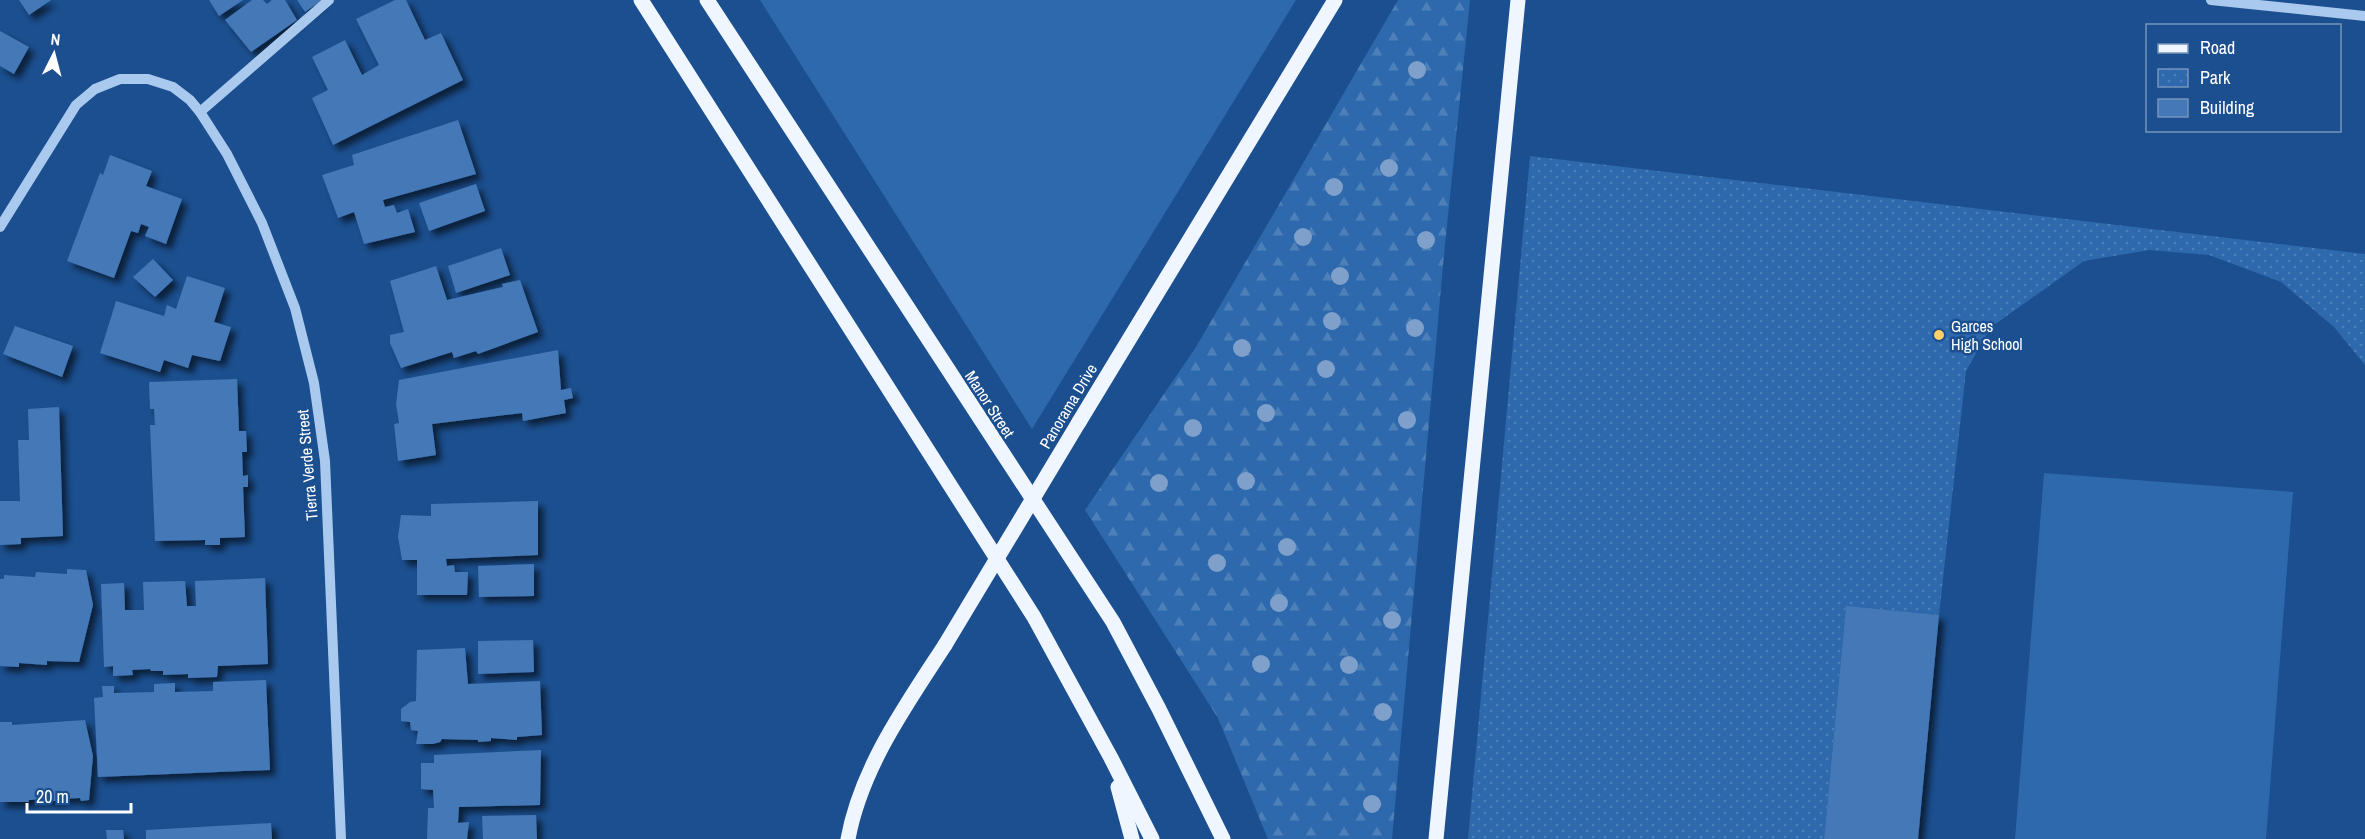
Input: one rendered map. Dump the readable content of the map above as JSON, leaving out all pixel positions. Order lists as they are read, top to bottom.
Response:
{
  "streets": {
    "main road": ["Manor Street", "Panorama Drive"],
    "street": ["Tierra Verde Street"]
  },
  "places": ["Garces High School"],
  "legend": ["Road", "Park", "Building"],
  "scale_bar": "20 m",
  "north": "top"
}
